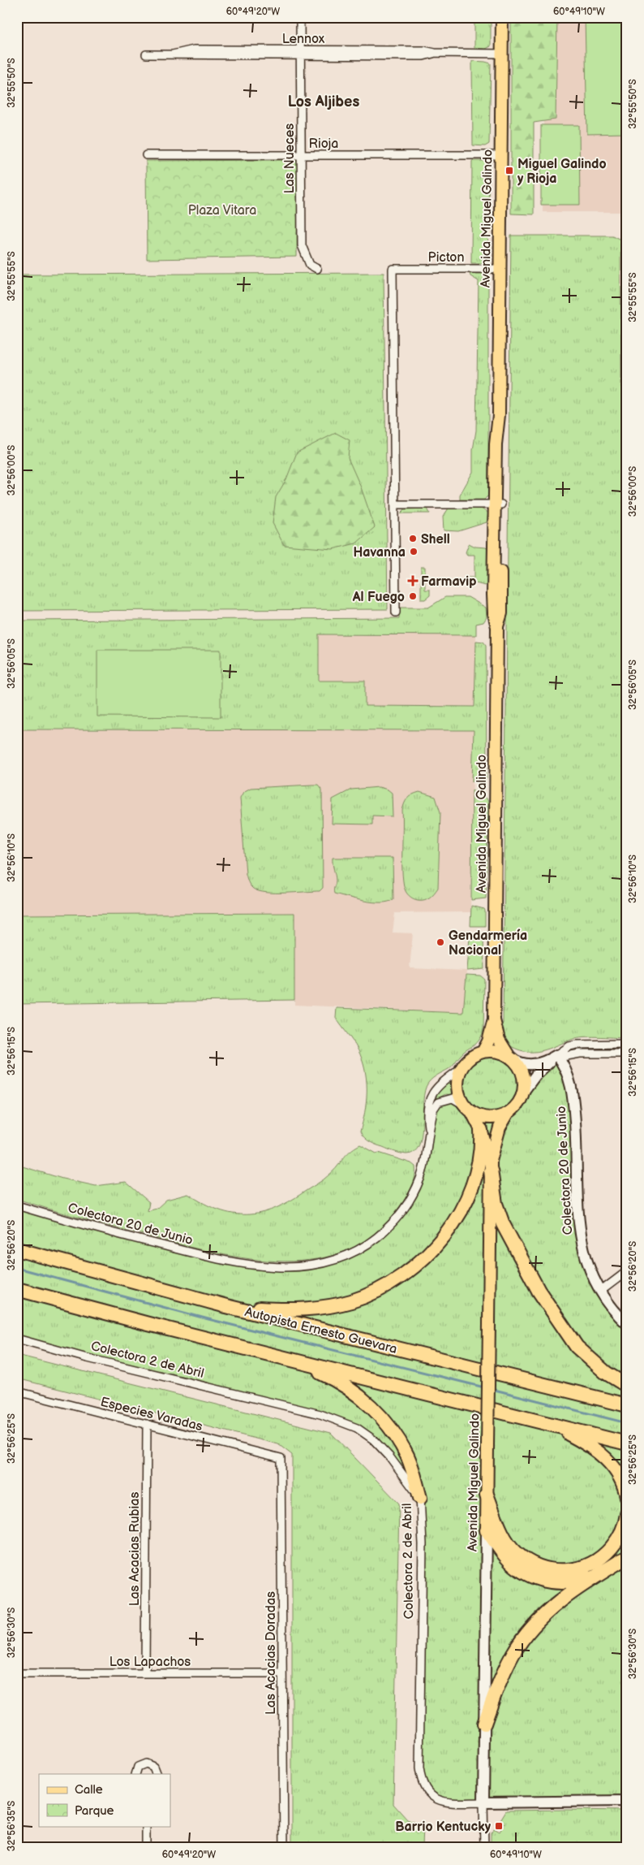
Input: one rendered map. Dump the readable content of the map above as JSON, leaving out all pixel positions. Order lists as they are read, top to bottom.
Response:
{
  "streets": {
    "highway": ["Autopista Ernesto Guevara"],
    "main road": ["Avenida Miguel Galindo", "Colectora 20 de Junio", "Colectora 2 de Abril"],
    "street": [
      "Lennox",
      "Rioja",
      "Las Nueces",
      "Picton",
      "Especies Varadas",
      "Las Acacias Rubias",
      "Las Acacias Doradas",
      "Los Lapachos"
    ]
  },
  "crossings": [
    ["Lennox", "Las Nueces"],
    ["Lennox", "Avenida Miguel Galindo"],
    ["Rioja", "Las Nueces"],
    ["Rioja", "Avenida Miguel Galindo"],
    ["Avenida Miguel Galindo", "Picton"],
    ["Avenida Miguel Galindo", "Colectora 20 de Junio"],
    ["Avenida Miguel Galindo", "Colectora 2 de Abril"],
    ["Especies Varadas", "Las Acacias Rubias"],
    ["Especies Varadas", "Las Acacias Doradas"],
    ["Las Acacias Rubias", "Los Lapachos"],
    ["Las Acacias Doradas", "Los Lapachos"]
  ],
  "districts": ["Los Aljibes"],
  "parks": ["Plaza Vitara"],
  "places": {
    "transit": ["Miguel Galindo y Rioja", "Barrio Kentucky"],
    "other": [
      "Shell",
      "Havanna",
      "Al Fuego",
      "Gendarmería Nacional"
    ],
    "health": ["Farmavip"]
  },
  "legend": ["Calle", "Parque"],
  "coordinates": [
    "60°49'20\"W",
    "60°49'10\"W",
    "32°55'50\"S",
    "32°55'55\"S",
    "32°56'00\"S",
    "32°56'05\"S",
    "32°56'10\"S",
    "32°56'15\"S",
    "32°56'20\"S",
    "32°56'25\"S",
    "32°56'30\"S",
    "32°56'35\"S"
  ]
}
